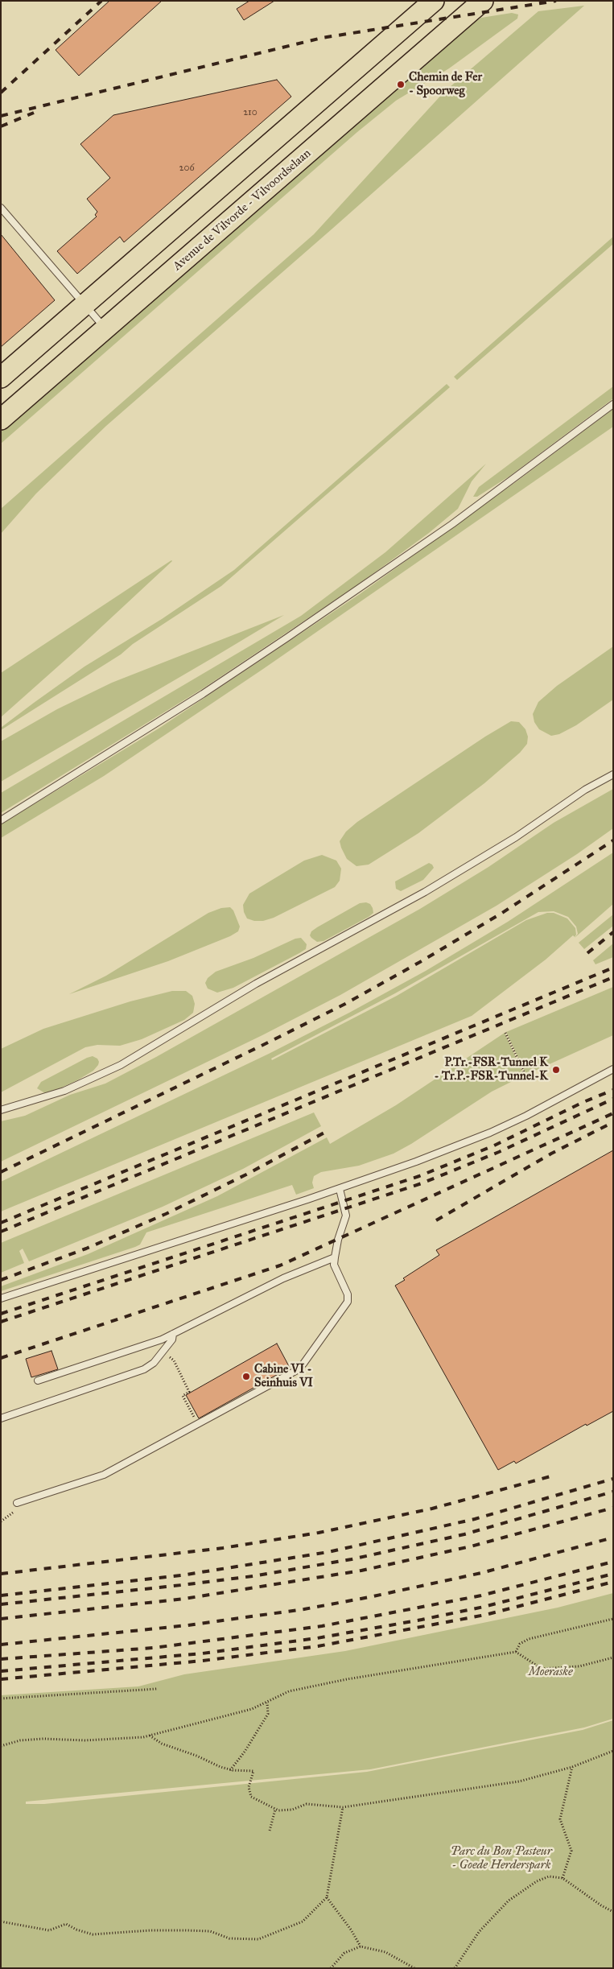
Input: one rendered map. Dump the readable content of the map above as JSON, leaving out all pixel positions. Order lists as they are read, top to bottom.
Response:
{
  "streets": {
    "main road": ["Avenue de Vilvorde - Vilvoordselaan"]
  },
  "parks": ["Moeraske", "Parc du Bon Pasteur - Goede Herderspark"],
  "places": ["Chemin de Fer - Spoorweg", "P.Tr.-FSR-Tunnel K - Tr.P.-FSR-Tunnel-K", "Cabine VI - Seinhuis VI"],
  "house_numbers": ["210", "206"]
}
